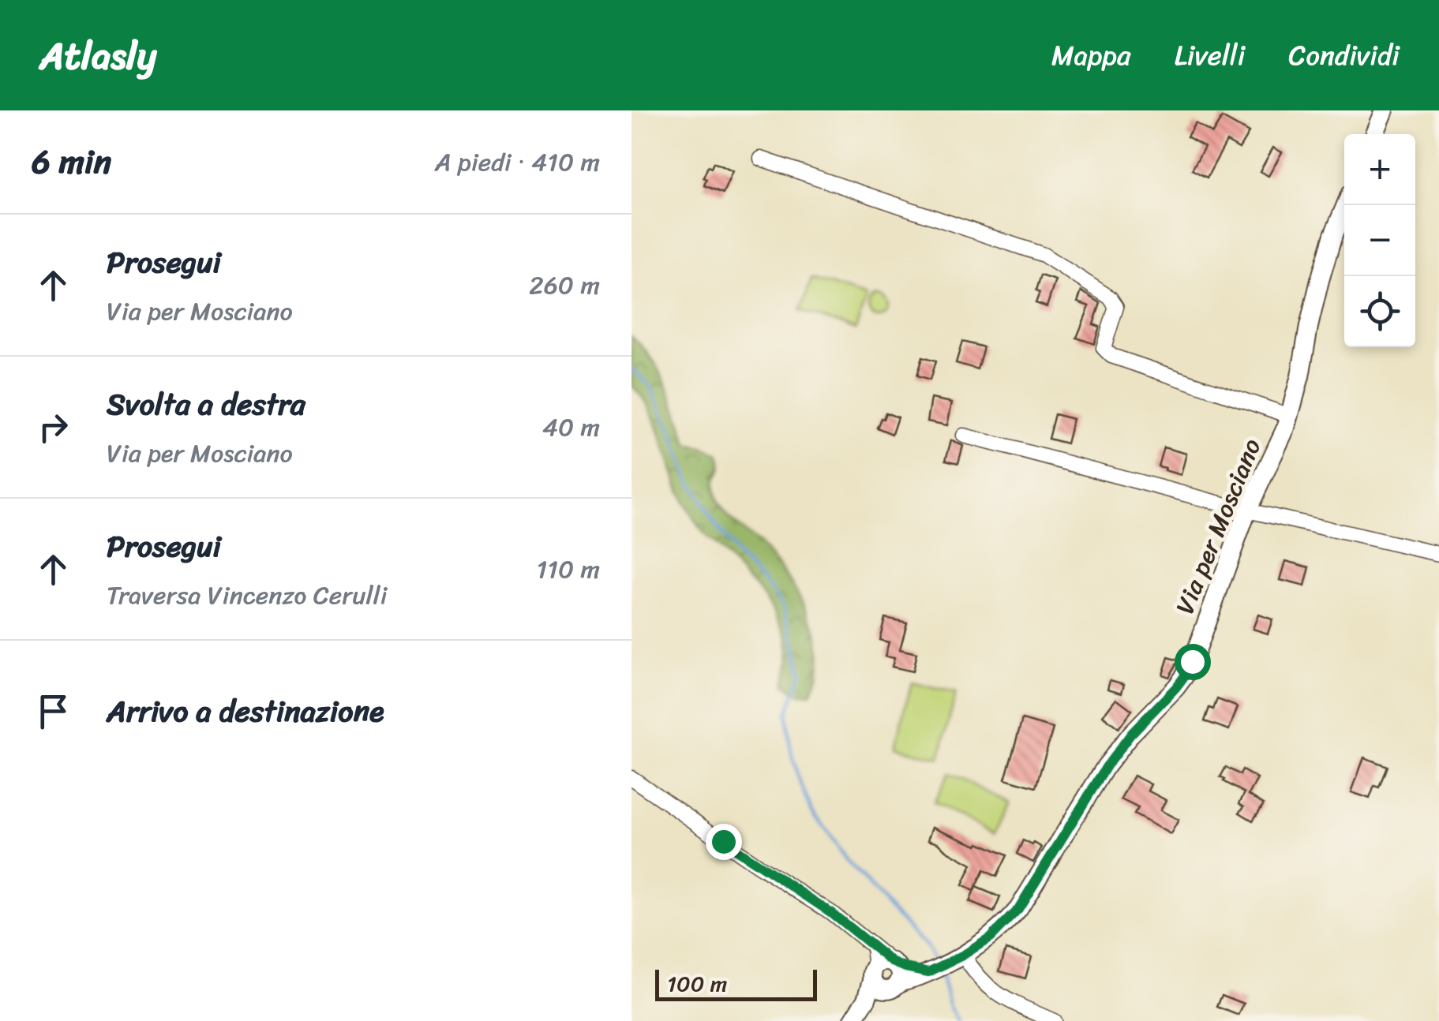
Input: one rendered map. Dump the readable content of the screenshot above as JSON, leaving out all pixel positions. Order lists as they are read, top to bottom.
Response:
{
  "streets": {
    "main road": ["Via per Mosciano"]
  },
  "scale_bar": "100 m",
  "page": {
    "header": "Atlasly",
    "nav": ["Mappa", "Livelli", "Condividi"],
    "heading": ["6 min", "A piedi · 410 m"],
    "map_buttons": ["+", "−"],
    "list": [
      ["Prosegui", "Via per Mosciano", "260 m"],
      ["Svolta a destra", "Via per Mosciano", "40 m"],
      ["Prosegui", "Traversa Vincenzo Cerulli", "110 m"],
      "Arrivo a destinazione"
    ],
    "scale": "100 m"
  }
}
